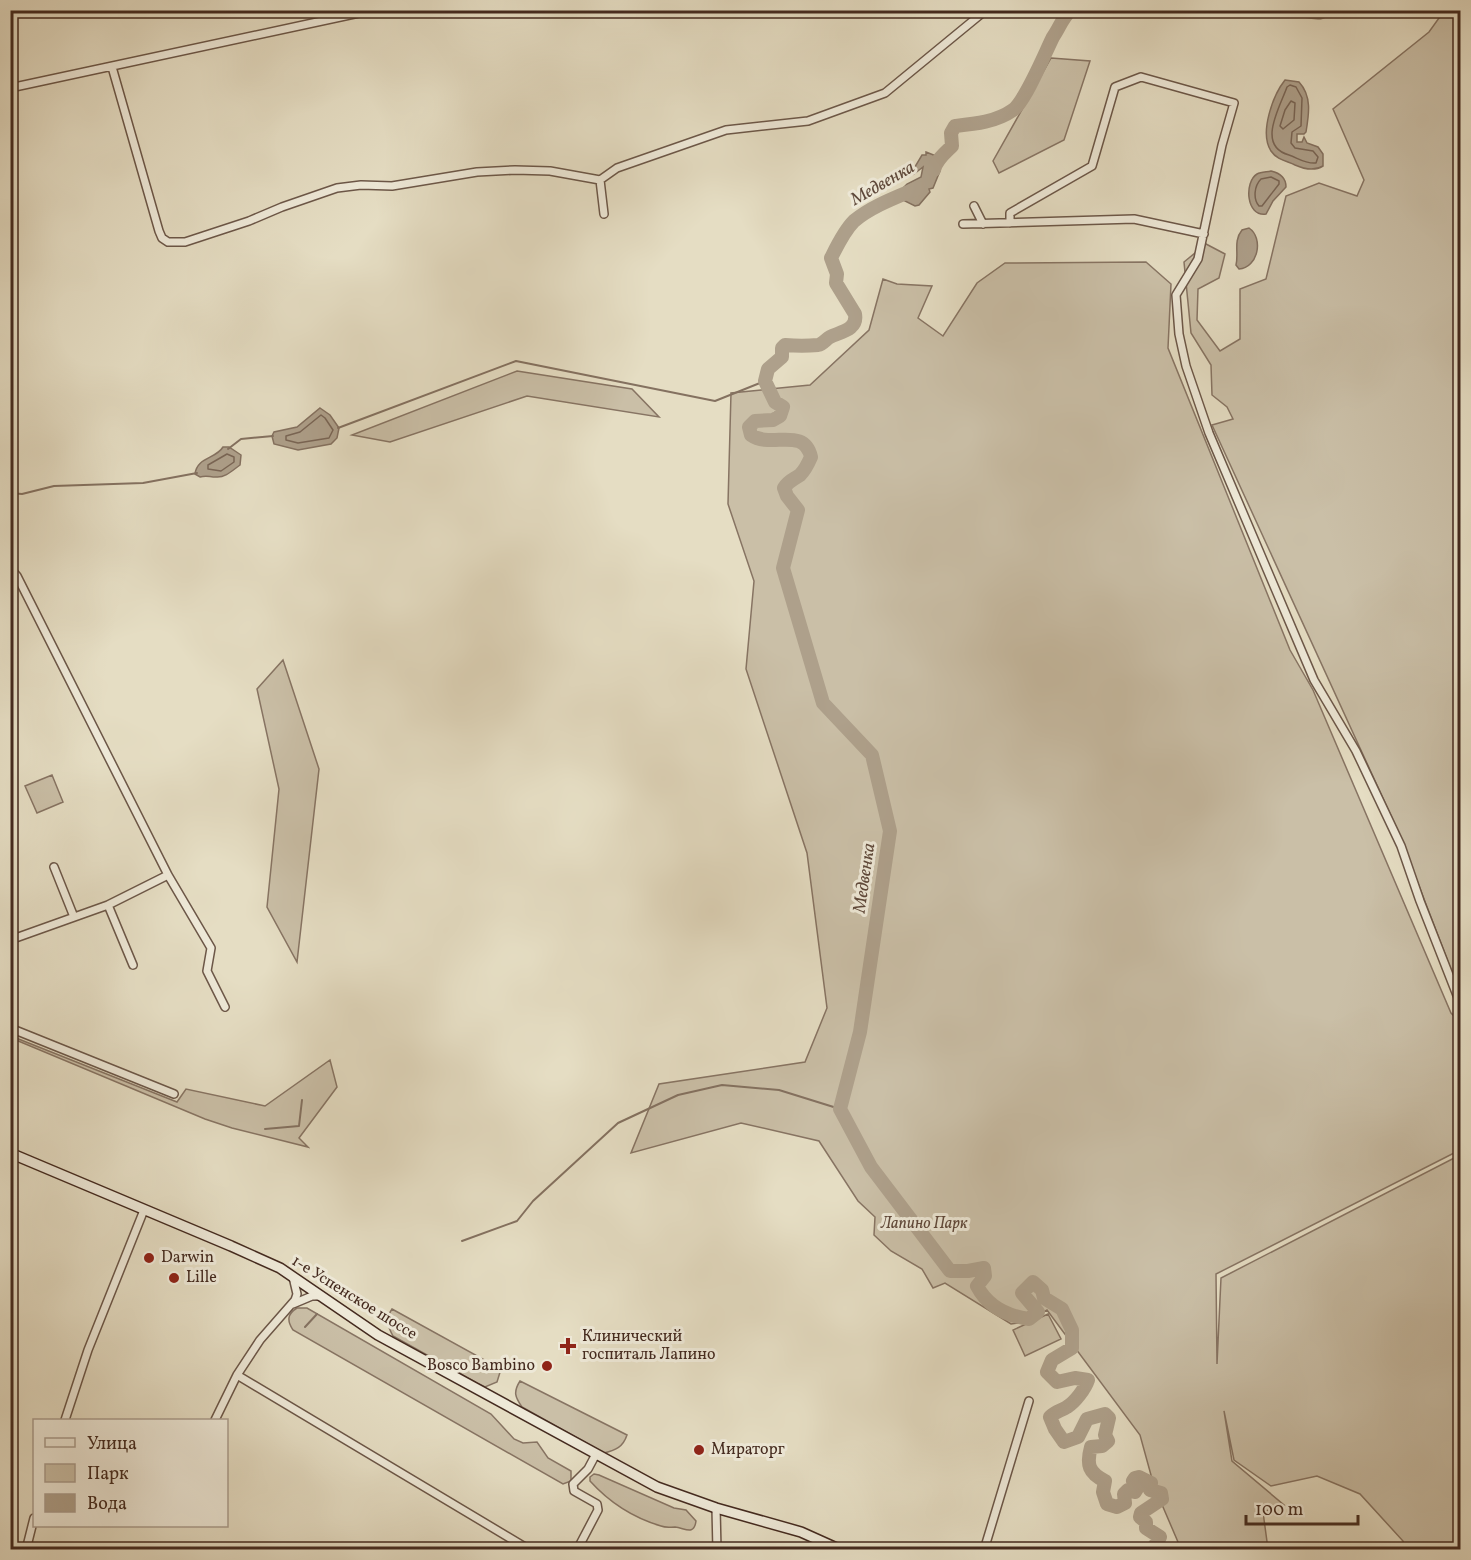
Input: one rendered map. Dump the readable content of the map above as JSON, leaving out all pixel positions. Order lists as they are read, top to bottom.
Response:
{
  "streets": {
    "main road": ["1-е Успенское шоссе"]
  },
  "water": ["Медвенка"],
  "parks": ["Лапино Парк"],
  "places": {
    "other": [
      "Darwin",
      "Lille",
      "Bosco Bambino",
      "Мираторг"
    ],
    "health": ["Клинический госпиталь Лапино"]
  },
  "legend": ["Улица", "Парк", "Вода"],
  "scale_bar": "100 m"
}
